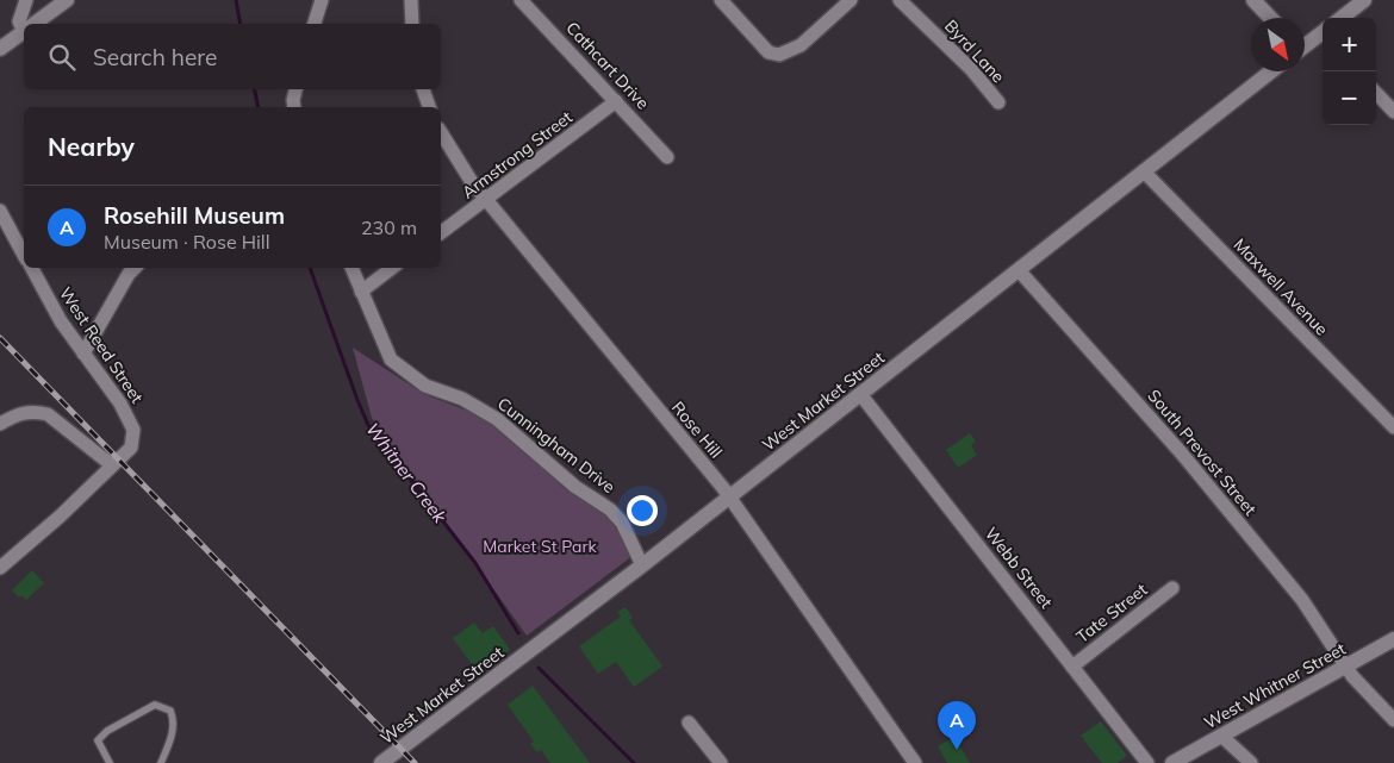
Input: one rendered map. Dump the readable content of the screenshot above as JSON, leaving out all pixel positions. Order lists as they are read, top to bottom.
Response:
{
  "streets": {
    "street": [
      "Byrd Lane",
      "Cathcart Drive",
      "Armstrong Street",
      "Maxwell Avenue",
      "West Reed Street",
      "West Market Street",
      "Rose Hill",
      "Cunningham Drive",
      "South Prevost Street",
      "Webb Street",
      "Tate Street",
      "West Whitner Street"
    ]
  },
  "crossings": [
    ["Cathcart Drive", "Armstrong Street"],
    ["Armstrong Street", "Rose Hill"],
    ["Maxwell Avenue", "West Market Street"],
    ["West Market Street", "Rose Hill"],
    ["West Market Street", "Cunningham Drive"],
    ["West Market Street", "South Prevost Street"],
    ["West Market Street", "Webb Street"],
    ["South Prevost Street", "West Whitner Street"],
    ["Webb Street", "Tate Street"]
  ],
  "water": ["Whitner Creek"],
  "parks": ["Market St Park"],
  "north": "bottom right",
  "page": {
    "map_buttons": ["+", "−"],
    "search": "Search here",
    "heading": "Nearby",
    "list": [
      {
        "mark": "A",
        "name": "Rosehill Museum",
        "note": "Museum · Rose Hill",
        "value": "230 m"
      }
    ],
    "pins": "A"
  }
}
